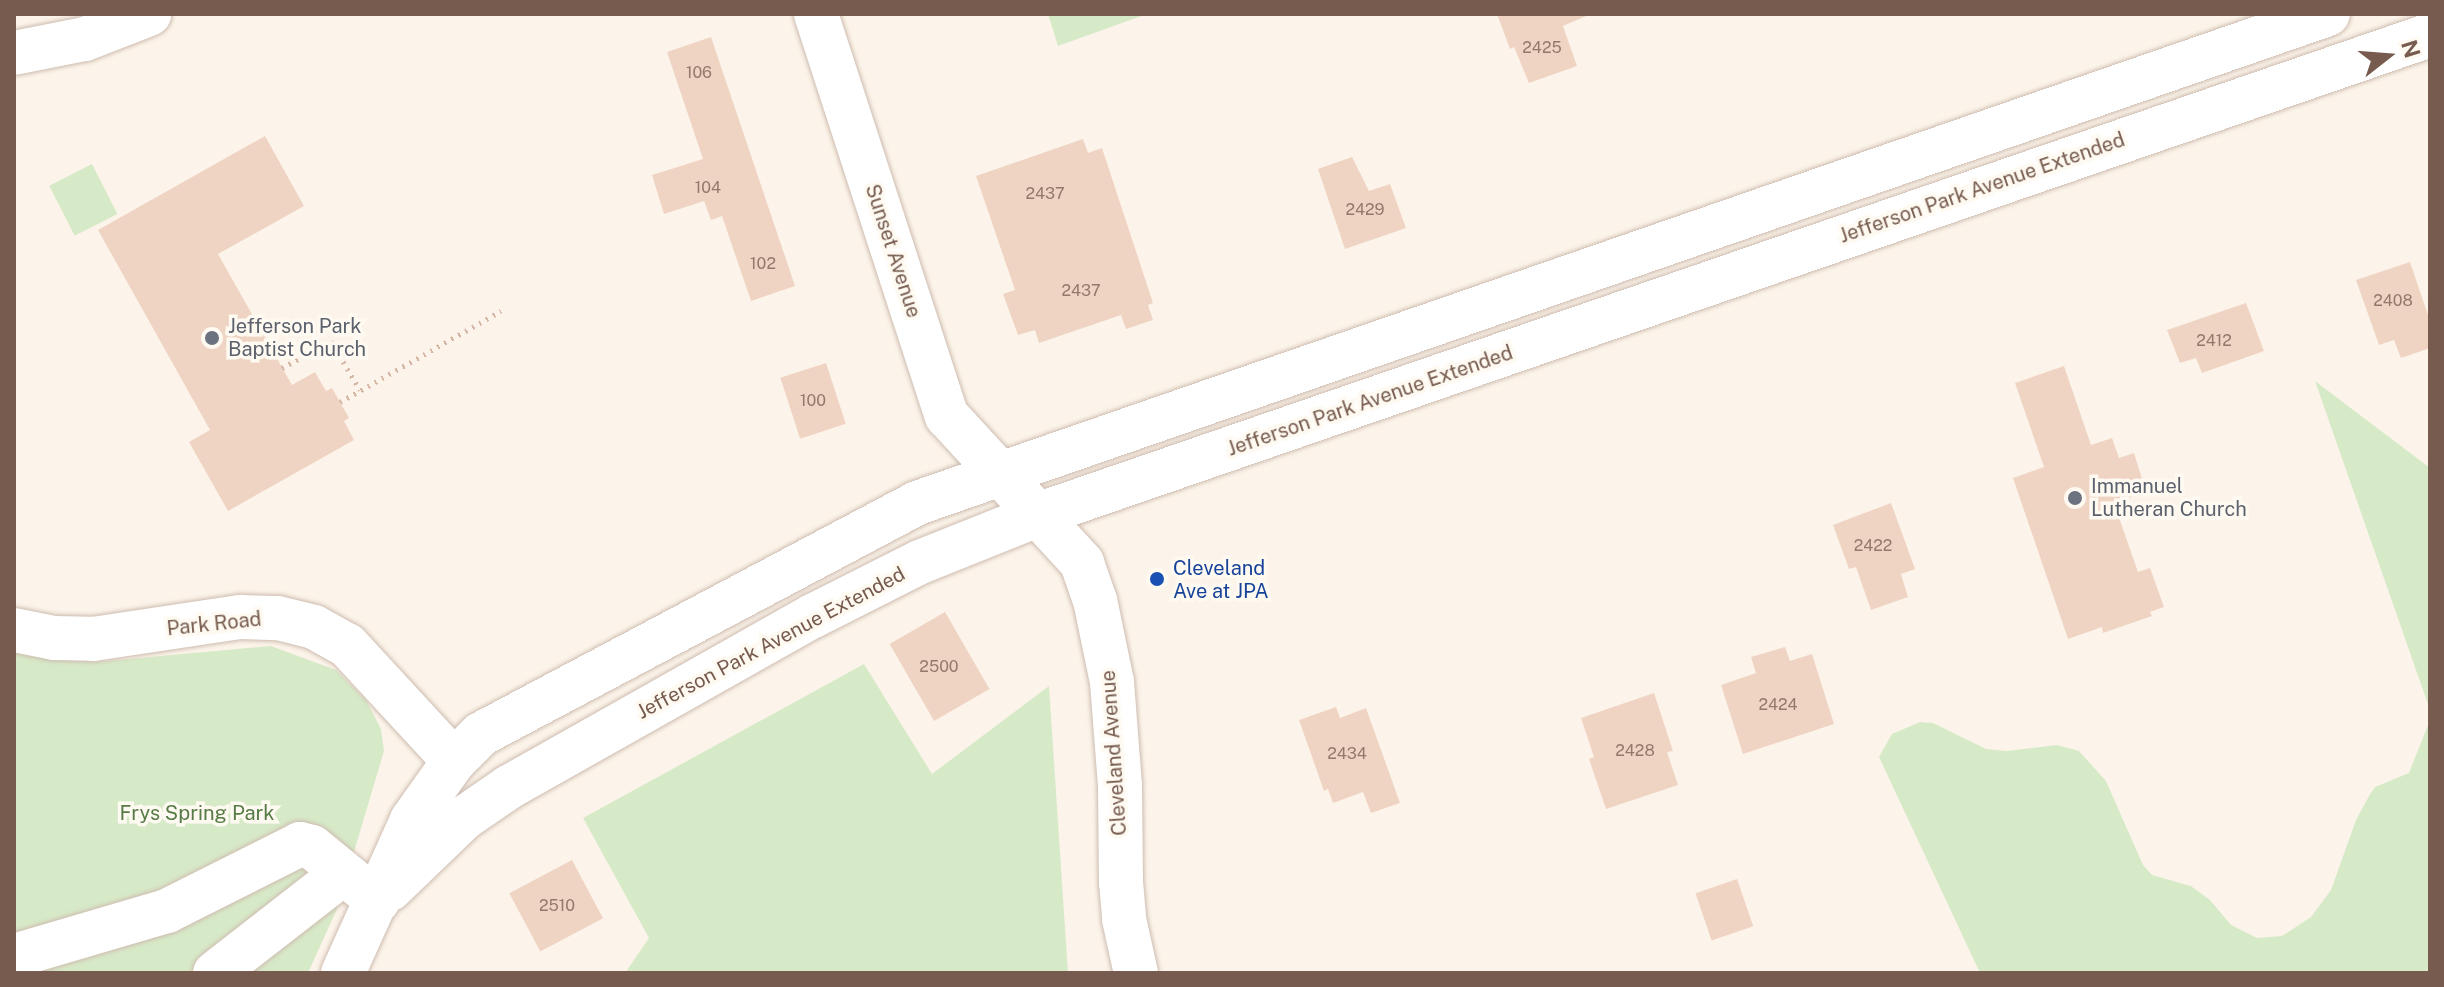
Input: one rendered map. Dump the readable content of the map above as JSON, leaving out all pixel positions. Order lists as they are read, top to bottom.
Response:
{
  "streets": {
    "street": [
      "Jefferson Park Avenue Extended",
      "Sunset Avenue",
      "Park Road",
      "Cleveland Avenue"
    ]
  },
  "crossings": [
    ["Jefferson Park Avenue Extended", "Sunset Avenue"],
    ["Jefferson Park Avenue Extended", "Park Road"],
    ["Jefferson Park Avenue Extended", "Cleveland Avenue"],
    ["Sunset Avenue", "Cleveland Avenue"]
  ],
  "parks": ["Frys Spring Park"],
  "places": ["Jefferson Park Baptist Church", "Immanuel Lutheran Church", "Cleveland Ave at JPA"],
  "house_numbers": [
    "2425",
    "106",
    "104",
    "2437",
    "2429",
    "102",
    "2437",
    "2408",
    "2412",
    "100",
    "2422",
    "2500",
    "2424",
    "2428",
    "2434",
    "2510"
  ],
  "north": "right"
}
